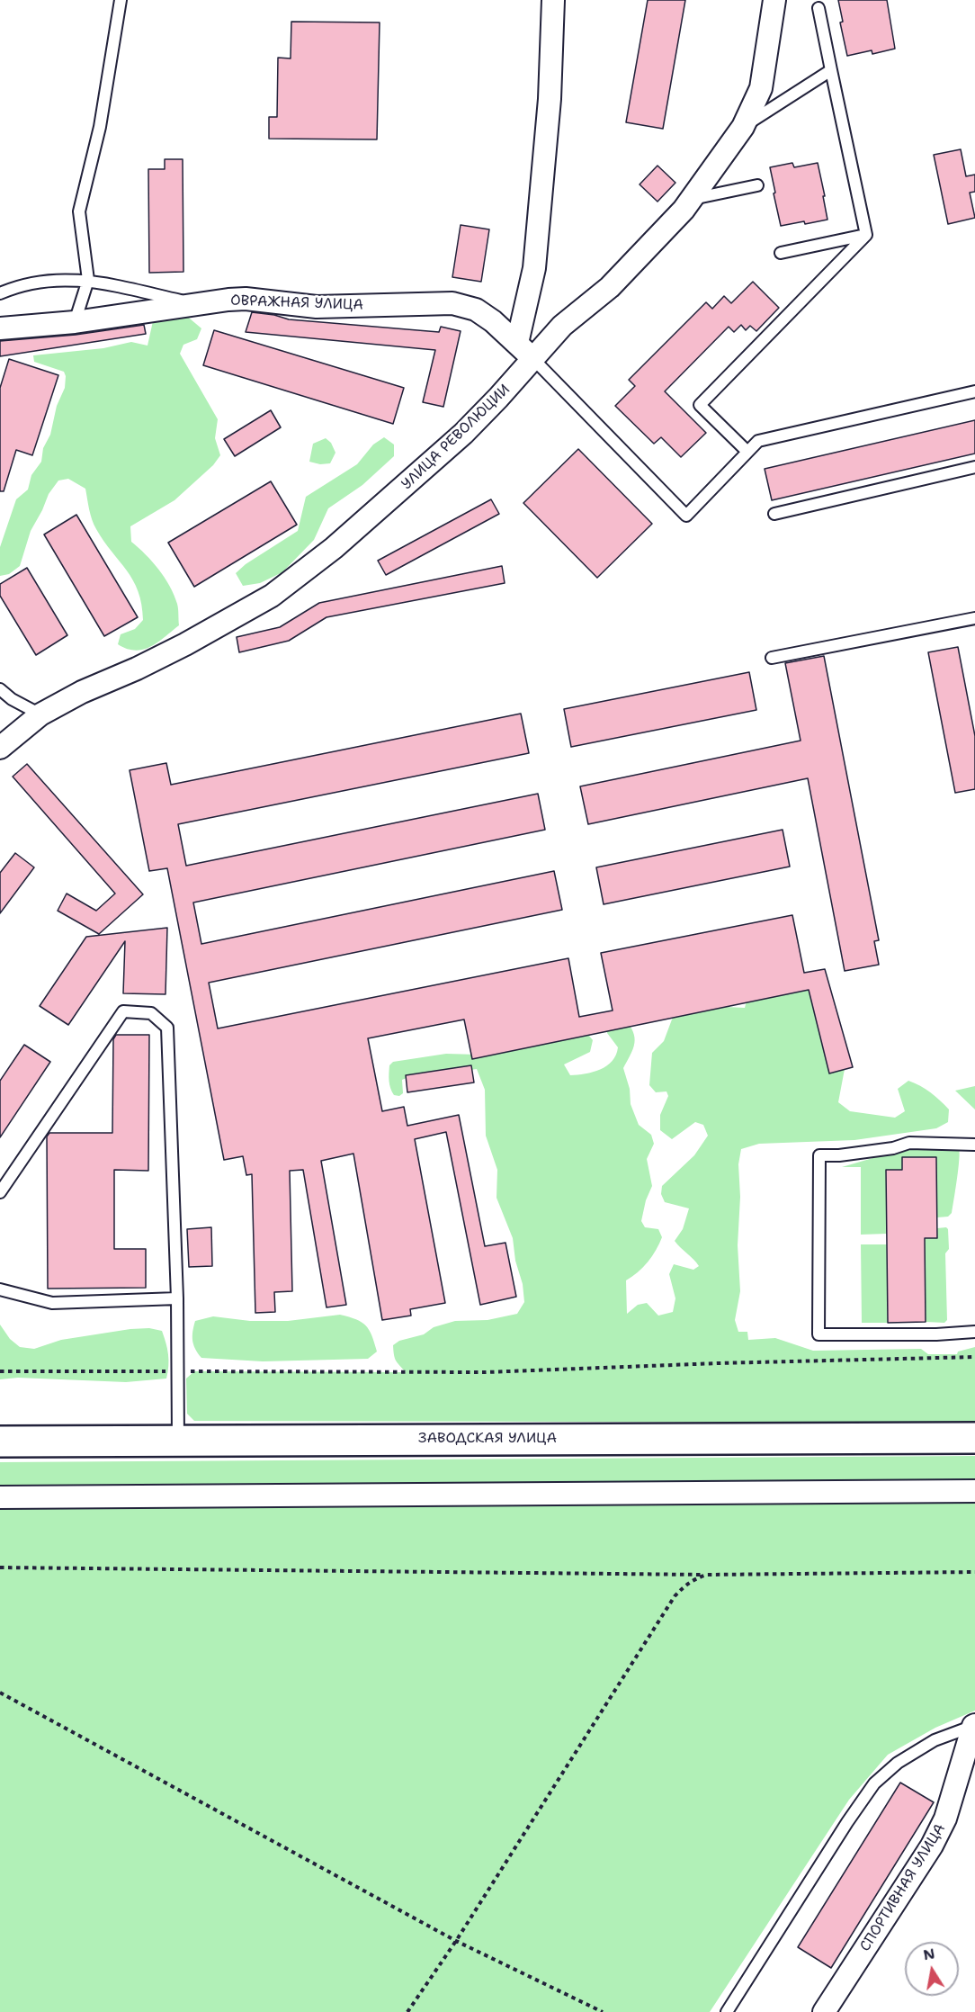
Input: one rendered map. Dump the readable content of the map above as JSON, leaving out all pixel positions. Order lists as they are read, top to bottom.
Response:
{
  "streets": {
    "main road": ["ЗАВОДСКАЯ УЛИЦА"],
    "street": ["ОВРАЖНАЯ УЛИЦА", "УЛИЦА РЕВОЛЮЦИИ", "СПОРТИВНАЯ УЛИЦА"]
  },
  "crossings": [
    ["ОВРАЖНАЯ УЛИЦА", "УЛИЦА РЕВОЛЮЦИИ"]
  ],
  "north": "top"
}
